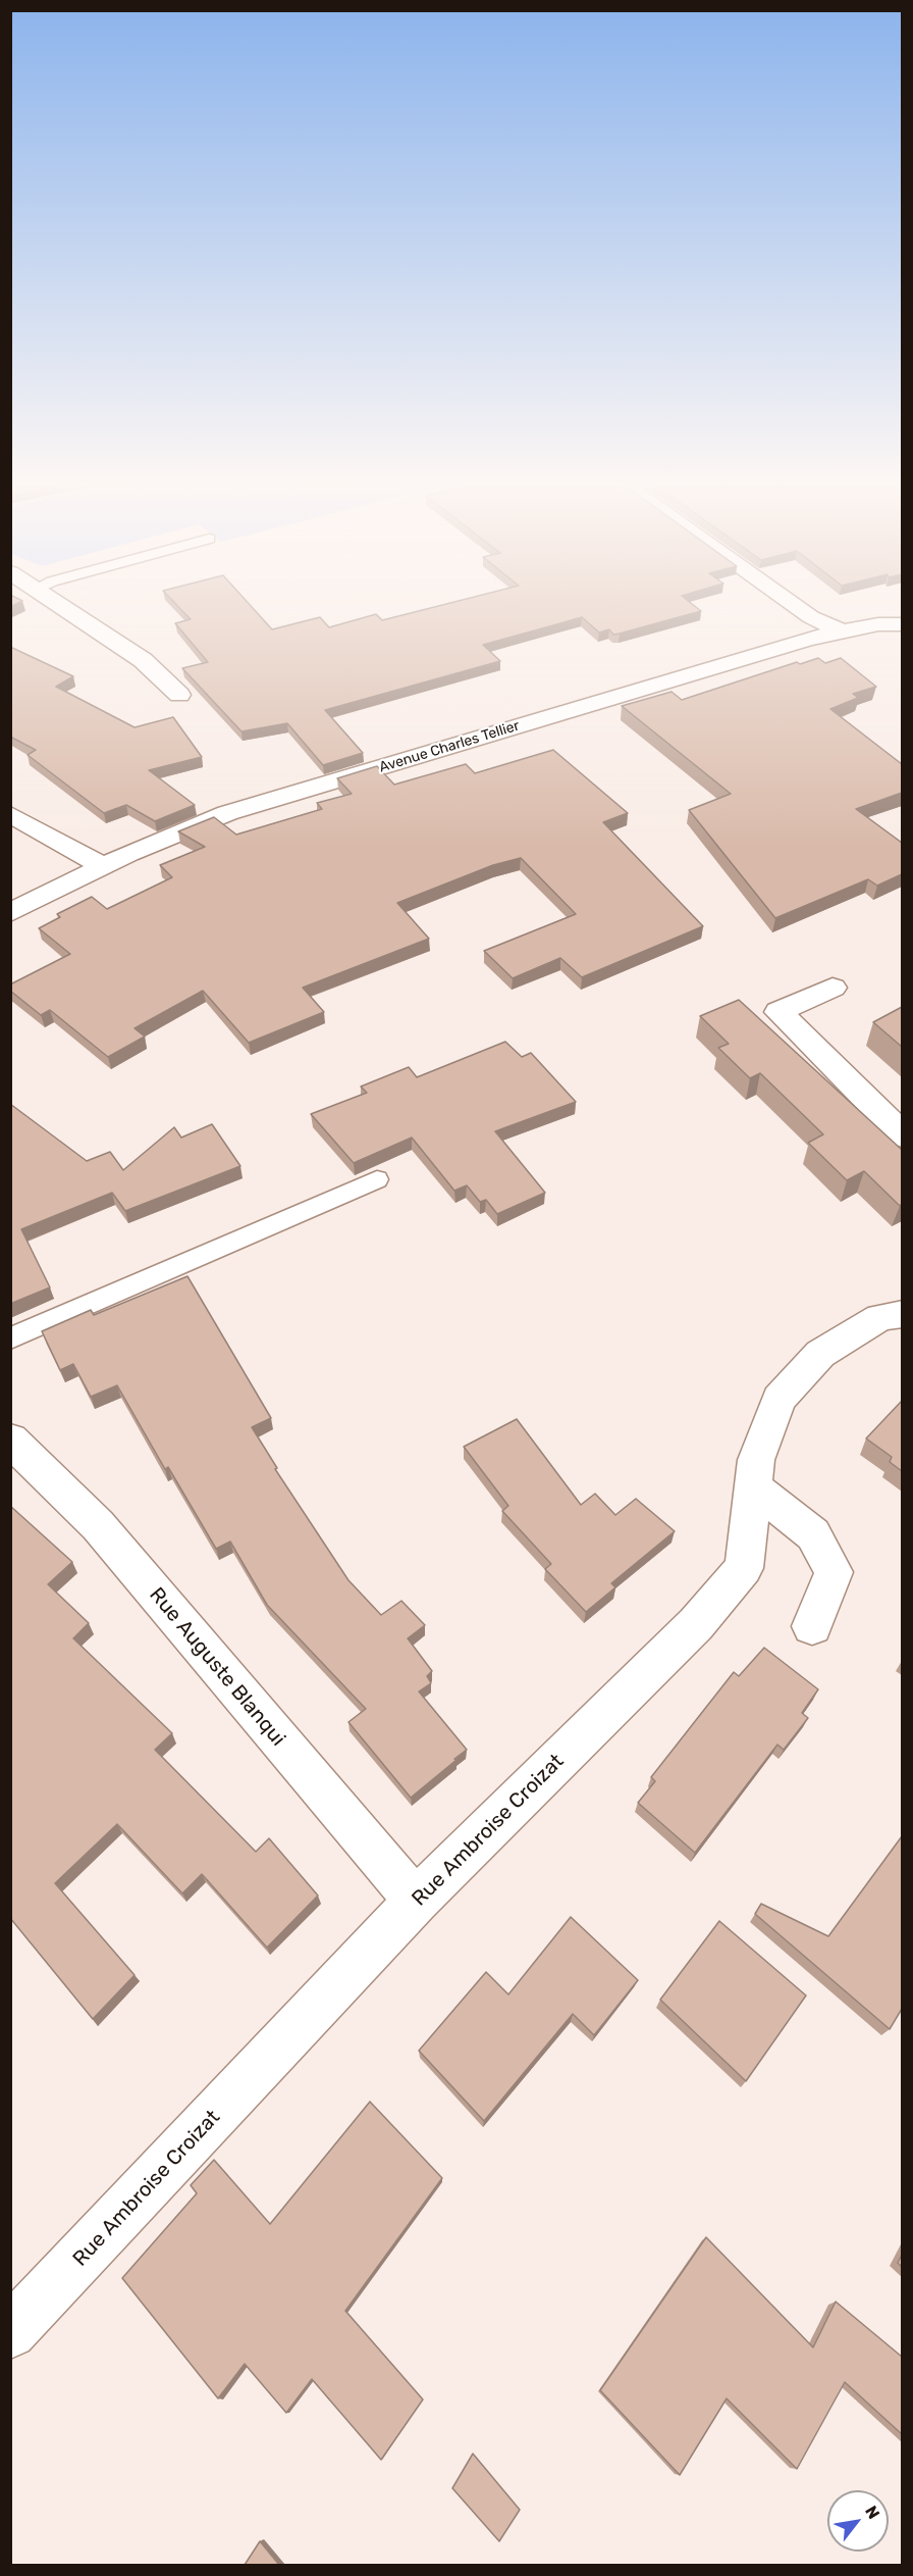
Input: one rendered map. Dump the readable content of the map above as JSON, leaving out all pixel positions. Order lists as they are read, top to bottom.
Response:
{
  "streets": {
    "street": ["Avenue Charles Tellier", "Rue Auguste Blanqui", "Rue Ambroise Croizat"]
  },
  "crossings": [
    ["Rue Auguste Blanqui", "Rue Ambroise Croizat"]
  ],
  "north": "top right"
}
